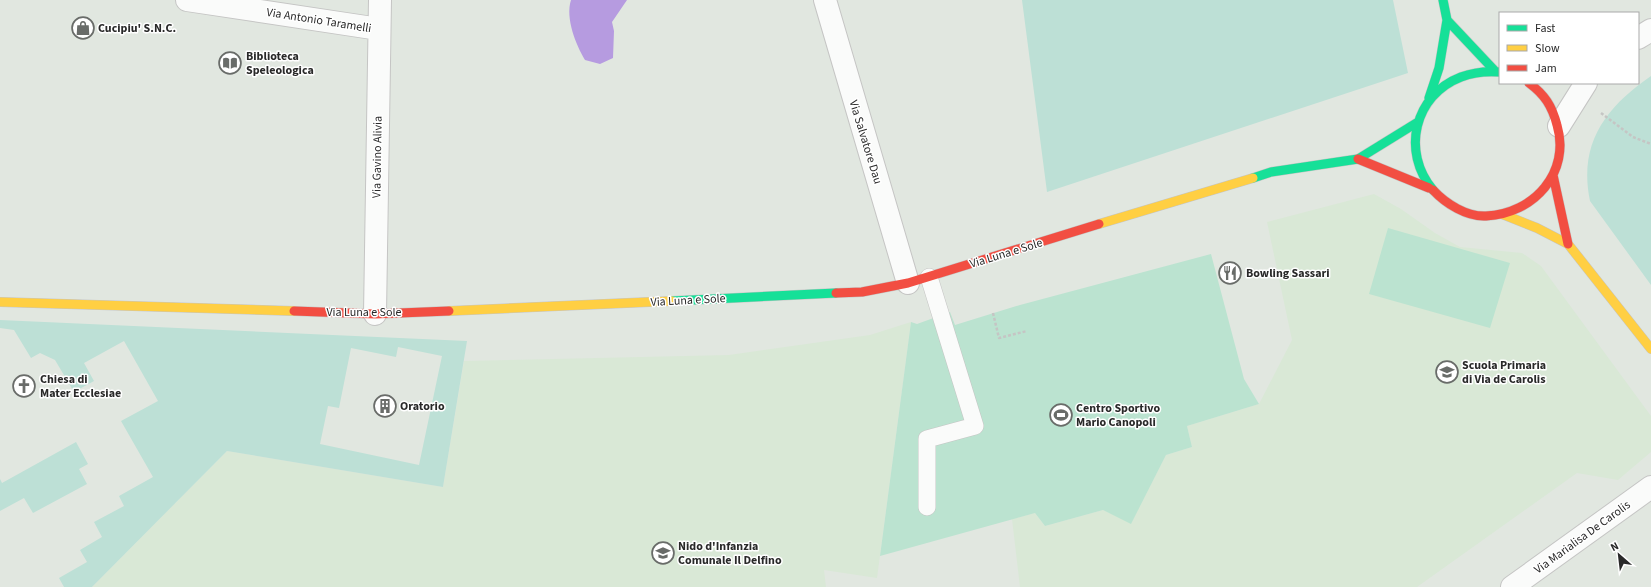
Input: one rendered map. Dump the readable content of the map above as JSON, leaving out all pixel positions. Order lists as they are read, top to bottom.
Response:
{
  "streets": {
    "street": [
      "Via Antonio Taramelli",
      "Via Salvatore Dau",
      "Via Gavino Alivia",
      "Via Luna e Sole",
      "Via Marialisa De Carolis"
    ]
  },
  "crossings": [
    ["Via Antonio Taramelli", "Via Gavino Alivia"],
    ["Via Salvatore Dau", "Via Luna e Sole"],
    ["Via Gavino Alivia", "Via Luna e Sole"]
  ],
  "places": {
    "shop": ["Cucipiu' S.N.C."],
    "library": ["Biblioteca Speleologica"],
    "restaurant": ["Bowling Sassari"],
    "school or university": ["Scuola Primaria di Via de Carolis", "Nido d'Infanzia Comunale Il Delfino"],
    "church": ["Chiesa di Mater Ecclesiae"],
    "building": ["Oratorio"],
    "sports": ["Centro Sportivo Mario Canopoli"]
  },
  "legend": ["Fast", "Slow", "Jam"],
  "north": "top left"
}
